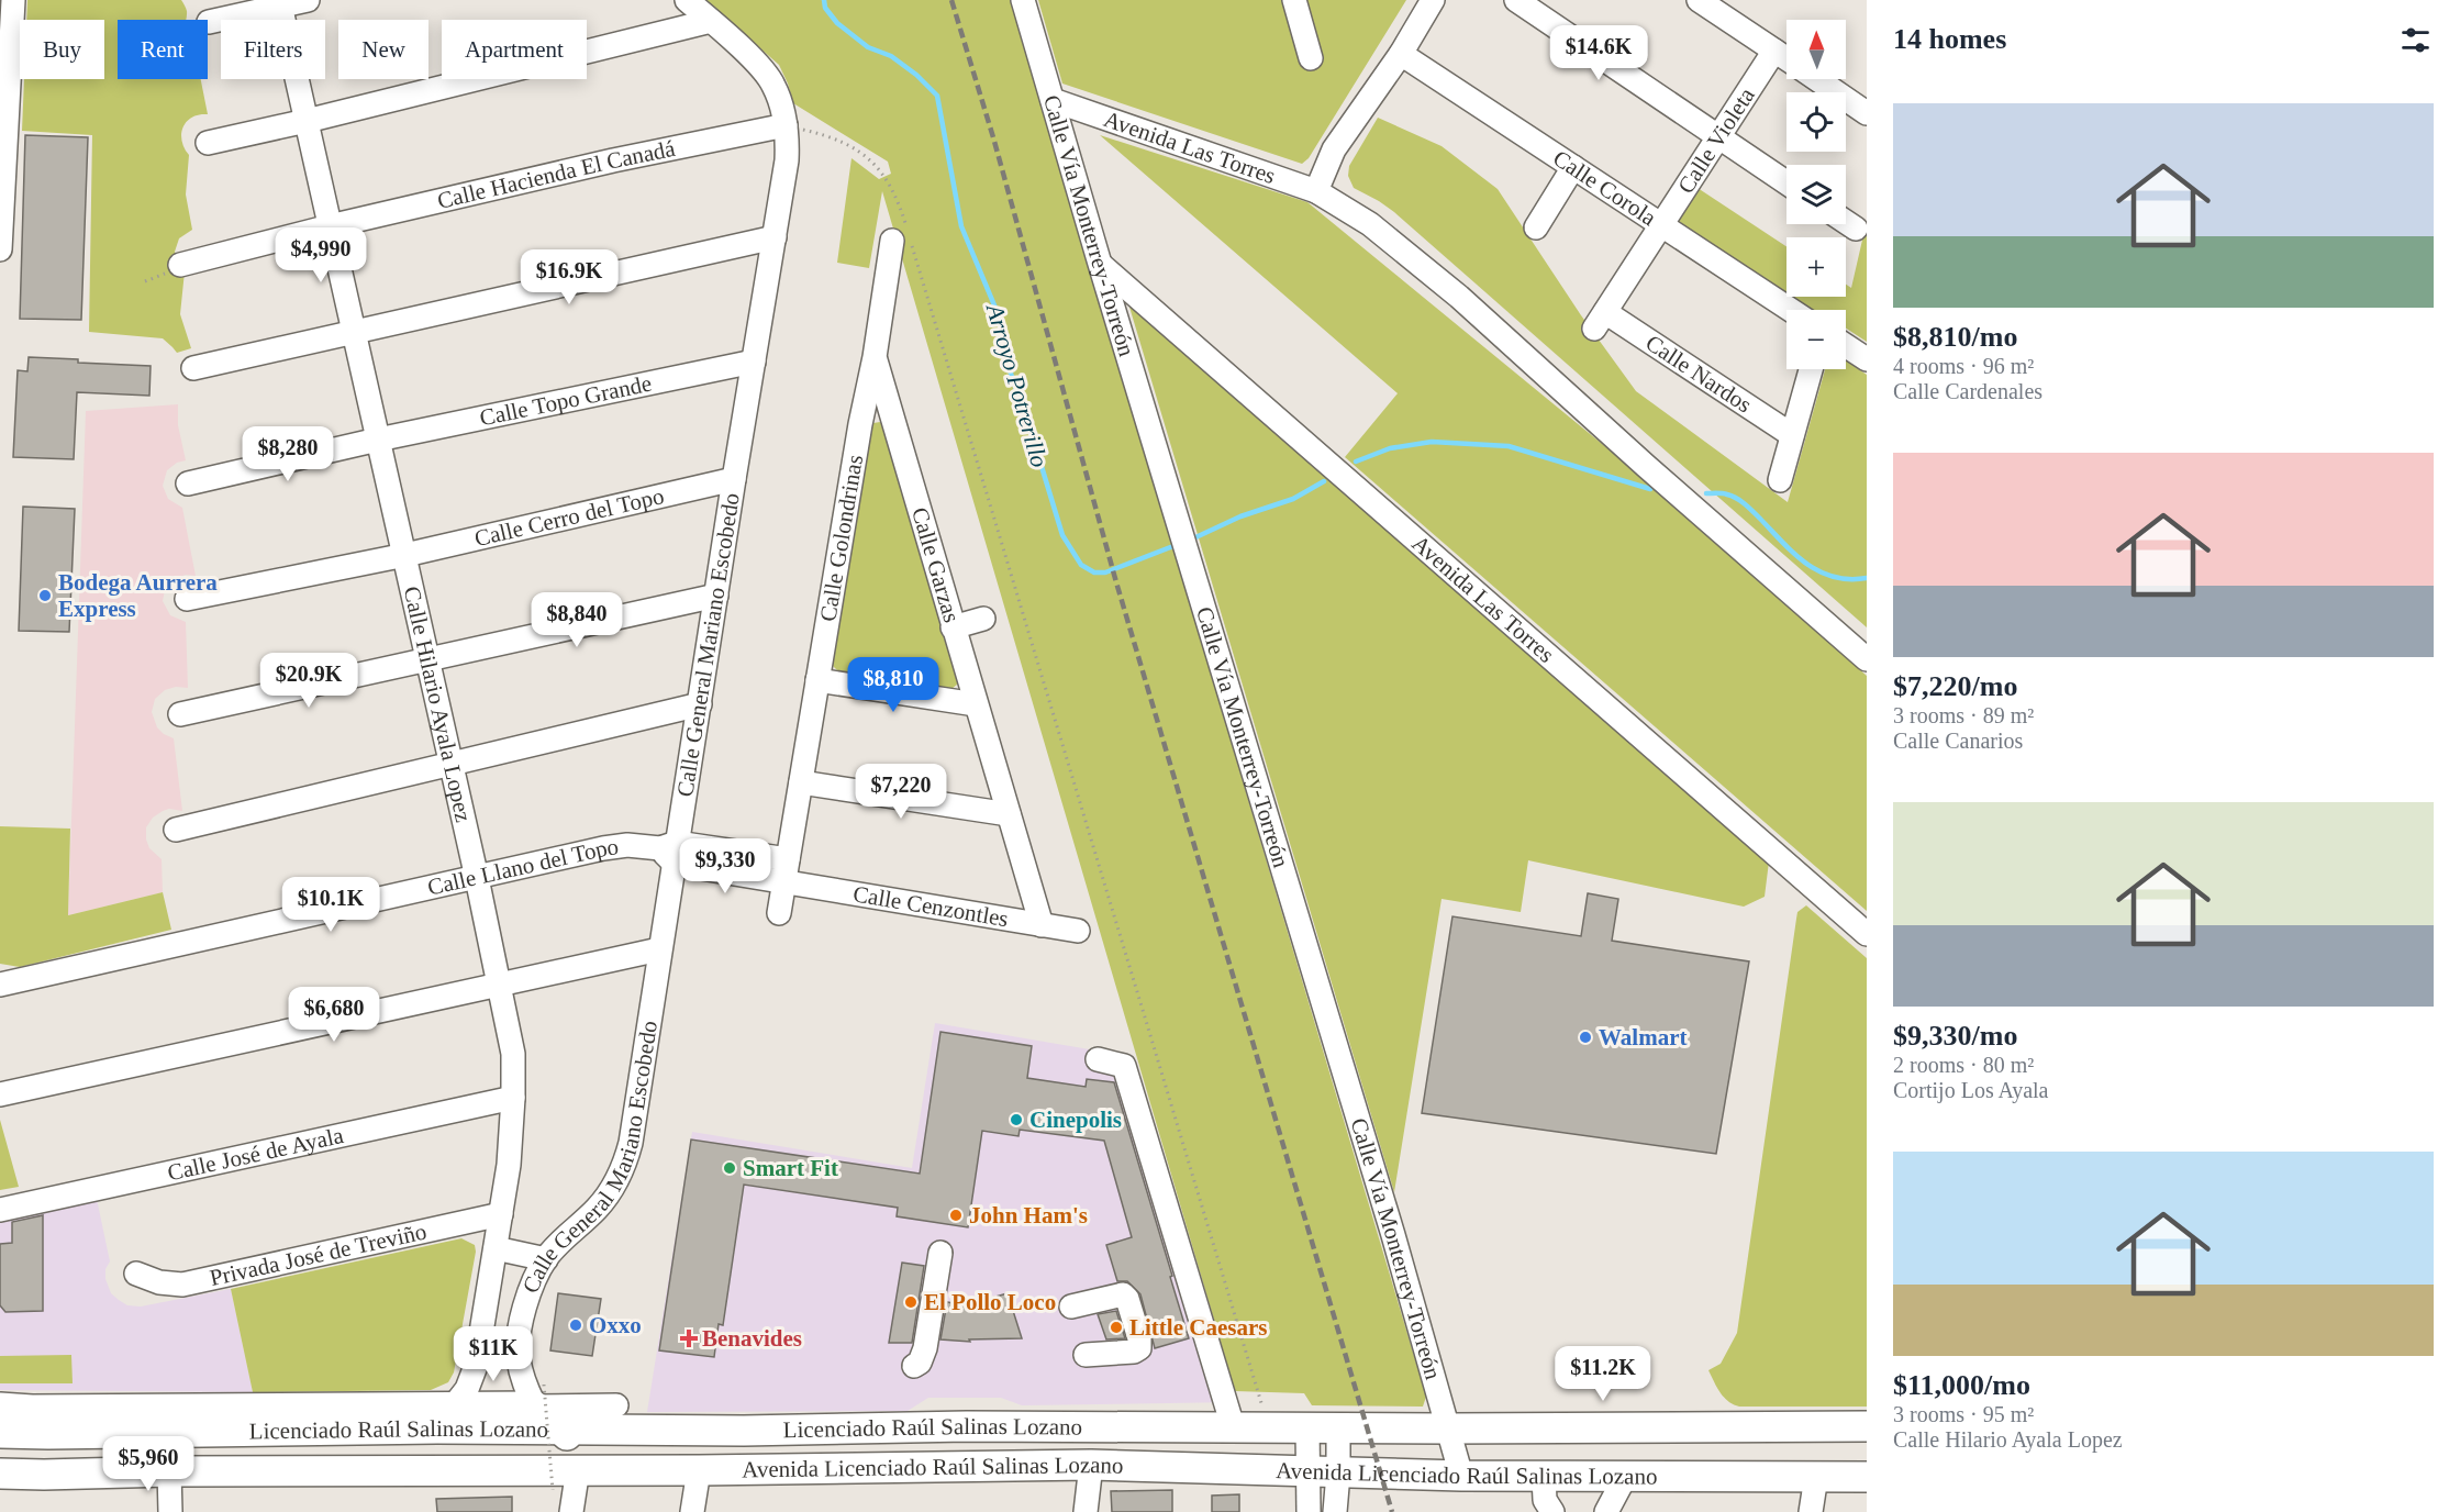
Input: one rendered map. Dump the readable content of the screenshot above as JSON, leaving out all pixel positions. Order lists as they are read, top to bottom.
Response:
{
  "streets": {
    "main road": ["Licenciado Raúl Salinas Lozano", "Avenida Licenciado Raúl Salinas Lozano"],
    "street": [
      "Calle Violeta",
      "Avenida Las Torres",
      "Calle Hacienda El Canadá",
      "Calle Corola",
      "Calle Vía Monterrey-Torreón",
      "Calle Nardos",
      "Calle Topo Grande",
      "Calle Cerro del Topo",
      "Calle Golondrinas",
      "Calle Garzas",
      "Calle General Mariano Escobedo",
      "Calle Hilario Ayala Lopez",
      "Calle Llano del Topo",
      "Calle Cenzontles",
      "Calle José de Ayala",
      "Privada José de Treviño"
    ]
  },
  "crossings": [
    ["Calle Violeta", "Calle Corola"],
    ["Calle Violeta", "Calle Nardos"],
    ["Avenida Las Torres", "Calle Vía Monterrey-Torreón"],
    ["Calle Hacienda El Canadá", "Calle General Mariano Escobedo"],
    ["Calle Hacienda El Canadá", "Calle Hilario Ayala Lopez"],
    ["Calle Vía Monterrey-Torreón", "Licenciado Raúl Salinas Lozano"],
    ["Calle Vía Monterrey-Torreón", "Avenida Licenciado Raúl Salinas Lozano"],
    ["Calle Topo Grande", "Calle General Mariano Escobedo"],
    ["Calle Topo Grande", "Calle Hilario Ayala Lopez"],
    ["Calle Cerro del Topo", "Calle General Mariano Escobedo"],
    ["Calle Cerro del Topo", "Calle Hilario Ayala Lopez"],
    ["Calle Golondrinas", "Calle Garzas"],
    ["Calle Golondrinas", "Calle Cenzontles"],
    ["Calle Garzas", "Calle Cenzontles"],
    ["Calle General Mariano Escobedo", "Calle Llano del Topo"],
    ["Calle General Mariano Escobedo", "Calle Cenzontles"],
    ["Calle Hilario Ayala Lopez", "Calle Llano del Topo"],
    ["Calle Hilario Ayala Lopez", "Calle José de Ayala"],
    ["Calle Hilario Ayala Lopez", "Privada José de Treviño"],
    ["Calle Llano del Topo", "Calle Cenzontles"]
  ],
  "water": ["Arroyo Potrerillo"],
  "places": {
    "other": [
      "Bodega Aurrera Express",
      "Walmart",
      "Cinepolis",
      "Smart Fit",
      "John Ham's",
      "El Pollo Loco",
      "Oxxo",
      "Little Caesars"
    ],
    "health": ["Benavides"]
  },
  "north": "top",
  "page": {
    "heading": "14 homes",
    "map_buttons": ["+", "−"],
    "chip": [
      "Buy",
      "Rent",
      "Filters",
      "New",
      "Apartment"
    ],
    "price": [
      "$14.6K",
      "$4,990",
      "$16.9K",
      "$8,280",
      "$8,840",
      "$20.9K",
      "$8,810",
      "$7,220",
      "$9,330",
      "$10.1K",
      "$6,680",
      "$11K",
      "$11.2K",
      "$5,960"
    ],
    "list": [
      {
        "name": "$8,810/mo",
        "note": "4 rooms · 96 m² · Calle Cardenales"
      },
      {
        "name": "$7,220/mo",
        "note": "3 rooms · 89 m² · Calle Canarios"
      },
      {
        "name": "$9,330/mo",
        "note": "2 rooms · 80 m² · Cortijo Los Ayala"
      },
      {
        "name": "$11,000/mo",
        "note": "3 rooms · 95 m² · Calle Hilario Ayala Lopez"
      }
    ]
  }
}
